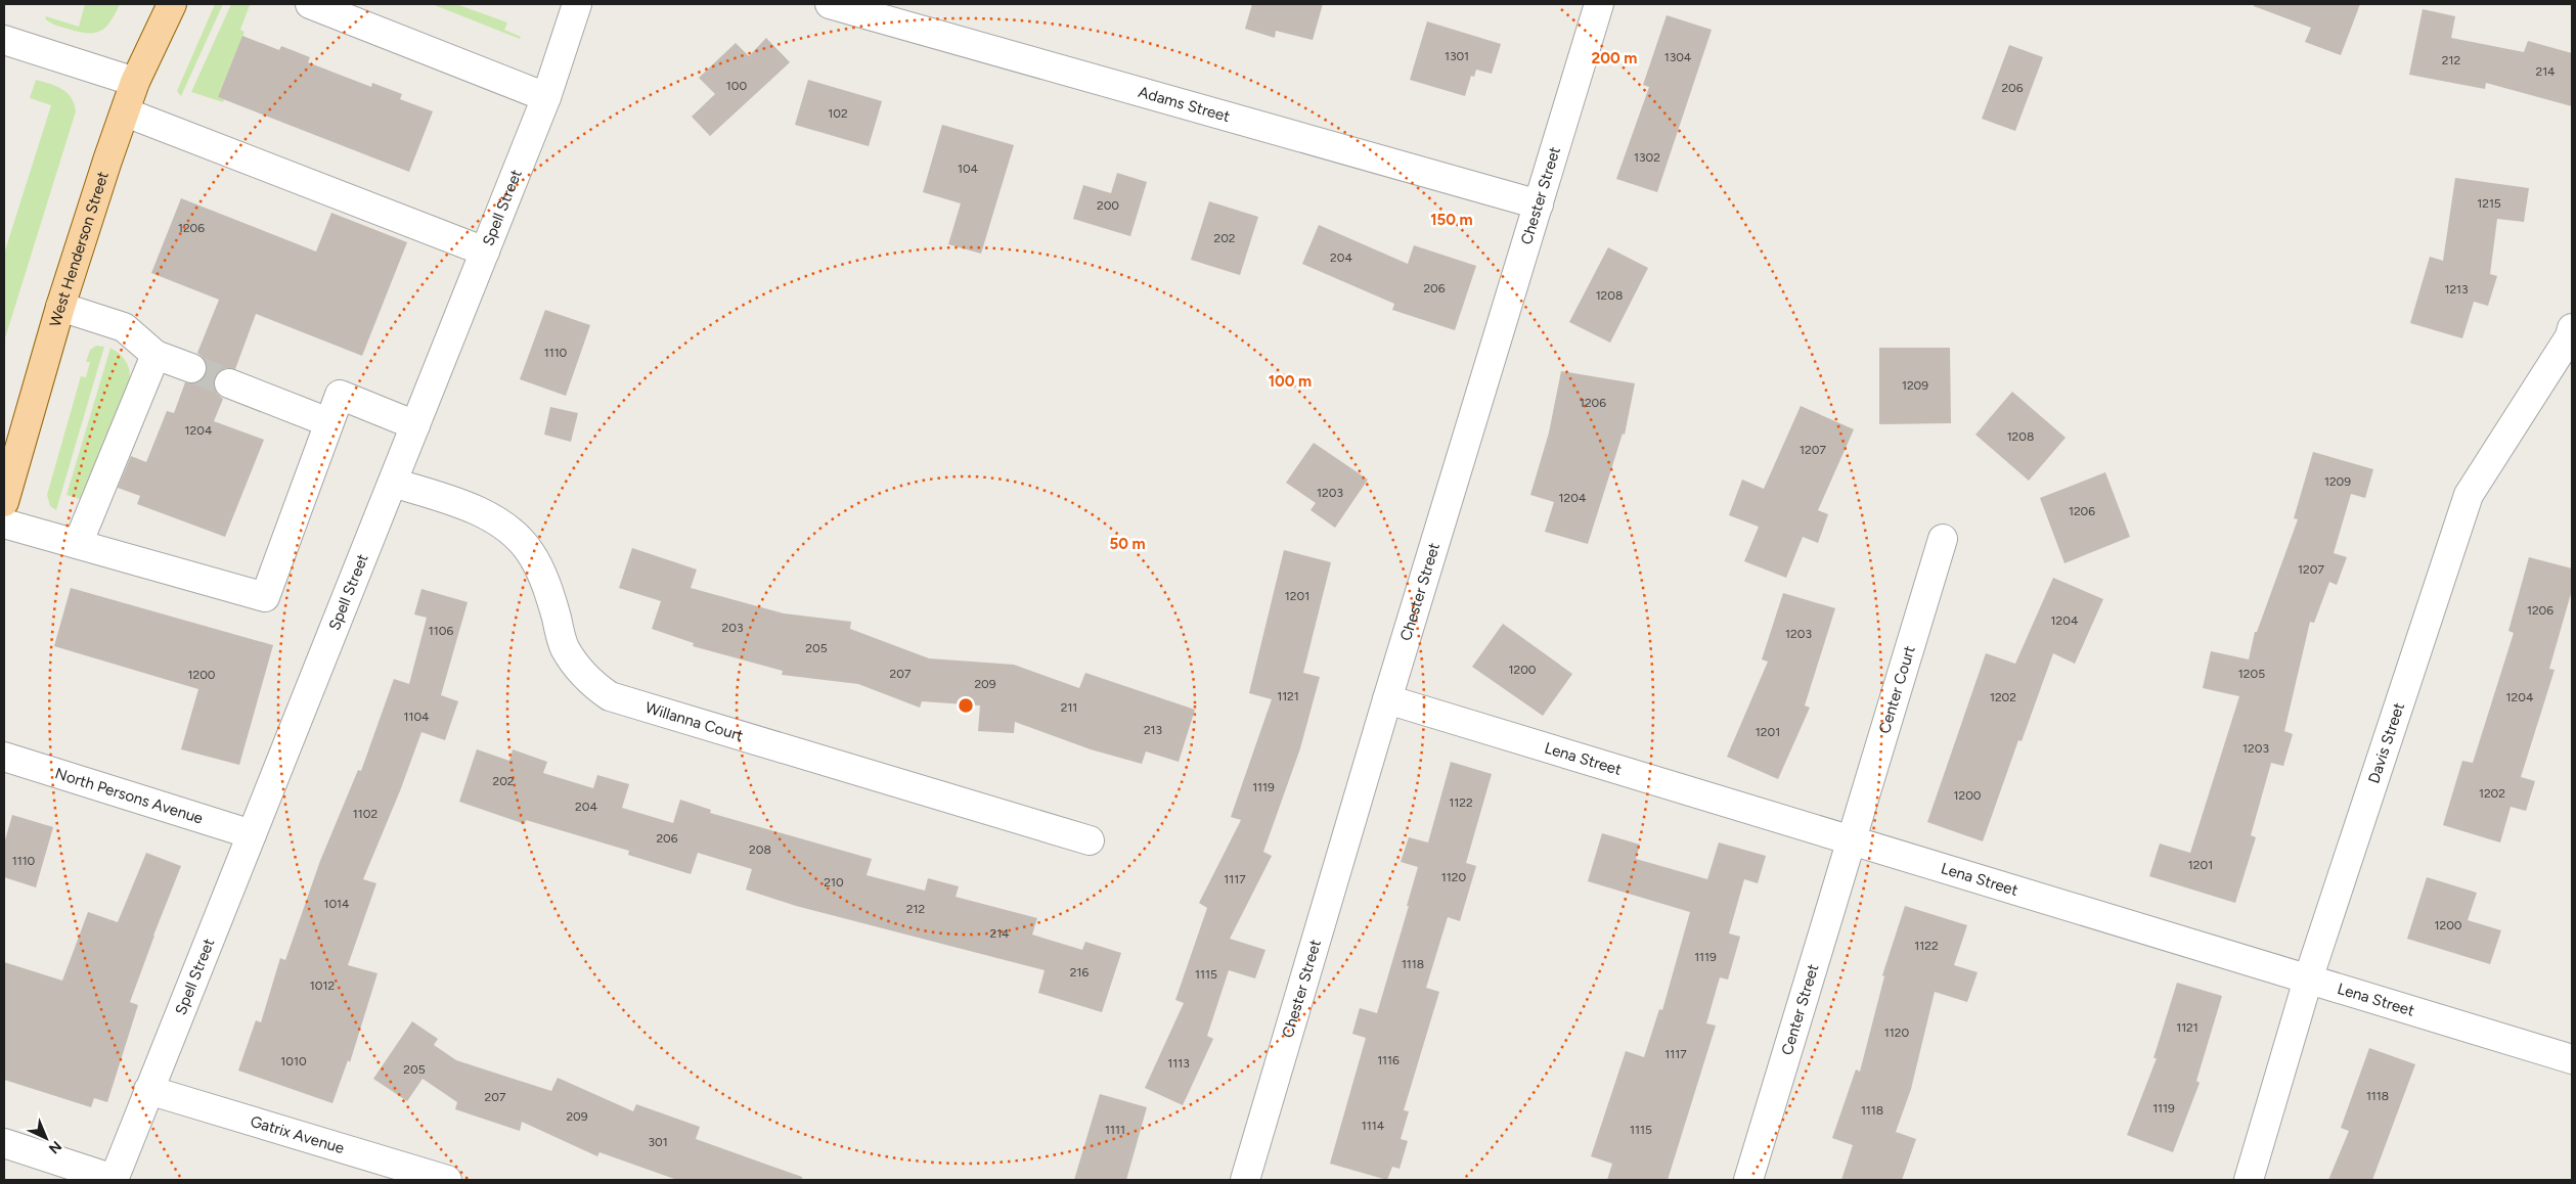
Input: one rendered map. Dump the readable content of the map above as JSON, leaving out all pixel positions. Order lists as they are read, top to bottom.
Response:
{
  "streets": {
    "main road": ["West Henderson Street"],
    "street": [
      "Adams Street",
      "Chester Street",
      "Spell Street",
      "Center Court",
      "Willanna Court",
      "Davis Street",
      "Lena Street",
      "North Persons Avenue",
      "Center Street",
      "Gatrix Avenue"
    ]
  },
  "crossings": [
    ["Adams Street", "Chester Street"],
    ["Chester Street", "Lena Street"],
    ["Spell Street", "Willanna Court"],
    ["Spell Street", "North Persons Avenue"],
    ["Spell Street", "Gatrix Avenue"],
    ["Center Court", "Lena Street"],
    ["Center Court", "Center Street"],
    ["Davis Street", "Lena Street"],
    ["Lena Street", "Center Street"]
  ],
  "house_numbers": [
    "1301",
    "1304",
    "212",
    "214",
    "100",
    "206",
    "102",
    "1302",
    "104",
    "1215",
    "200",
    "1206",
    "202",
    "204",
    "206",
    "1213",
    "1208",
    "1110",
    "1209",
    "1206",
    "1204",
    "1208",
    "1207",
    "1209",
    "1203",
    "1204",
    "1206",
    "1207",
    "1201",
    "1206",
    "1204",
    "203",
    "1106",
    "1203",
    "205",
    "1200",
    "207",
    "1205",
    "1200",
    "209",
    "1121",
    "1202",
    "1204",
    "211",
    "1104",
    "213",
    "1201",
    "1203",
    "202",
    "1119",
    "1202",
    "1200",
    "1122",
    "204",
    "1102",
    "206",
    "208",
    "1110",
    "1201",
    "1120",
    "1117",
    "210",
    "1014",
    "212",
    "1200",
    "214",
    "1122",
    "1119",
    "1118",
    "216",
    "1115",
    "1012",
    "1121",
    "1120",
    "1117",
    "1116",
    "1010",
    "1113",
    "205",
    "1118",
    "207",
    "1119",
    "1118",
    "209",
    "1114",
    "1111",
    "1115",
    "301"
  ],
  "north": "bottom right",
  "rings": [
    "200 m",
    "150 m",
    "100 m",
    "50 m"
  ]
}
